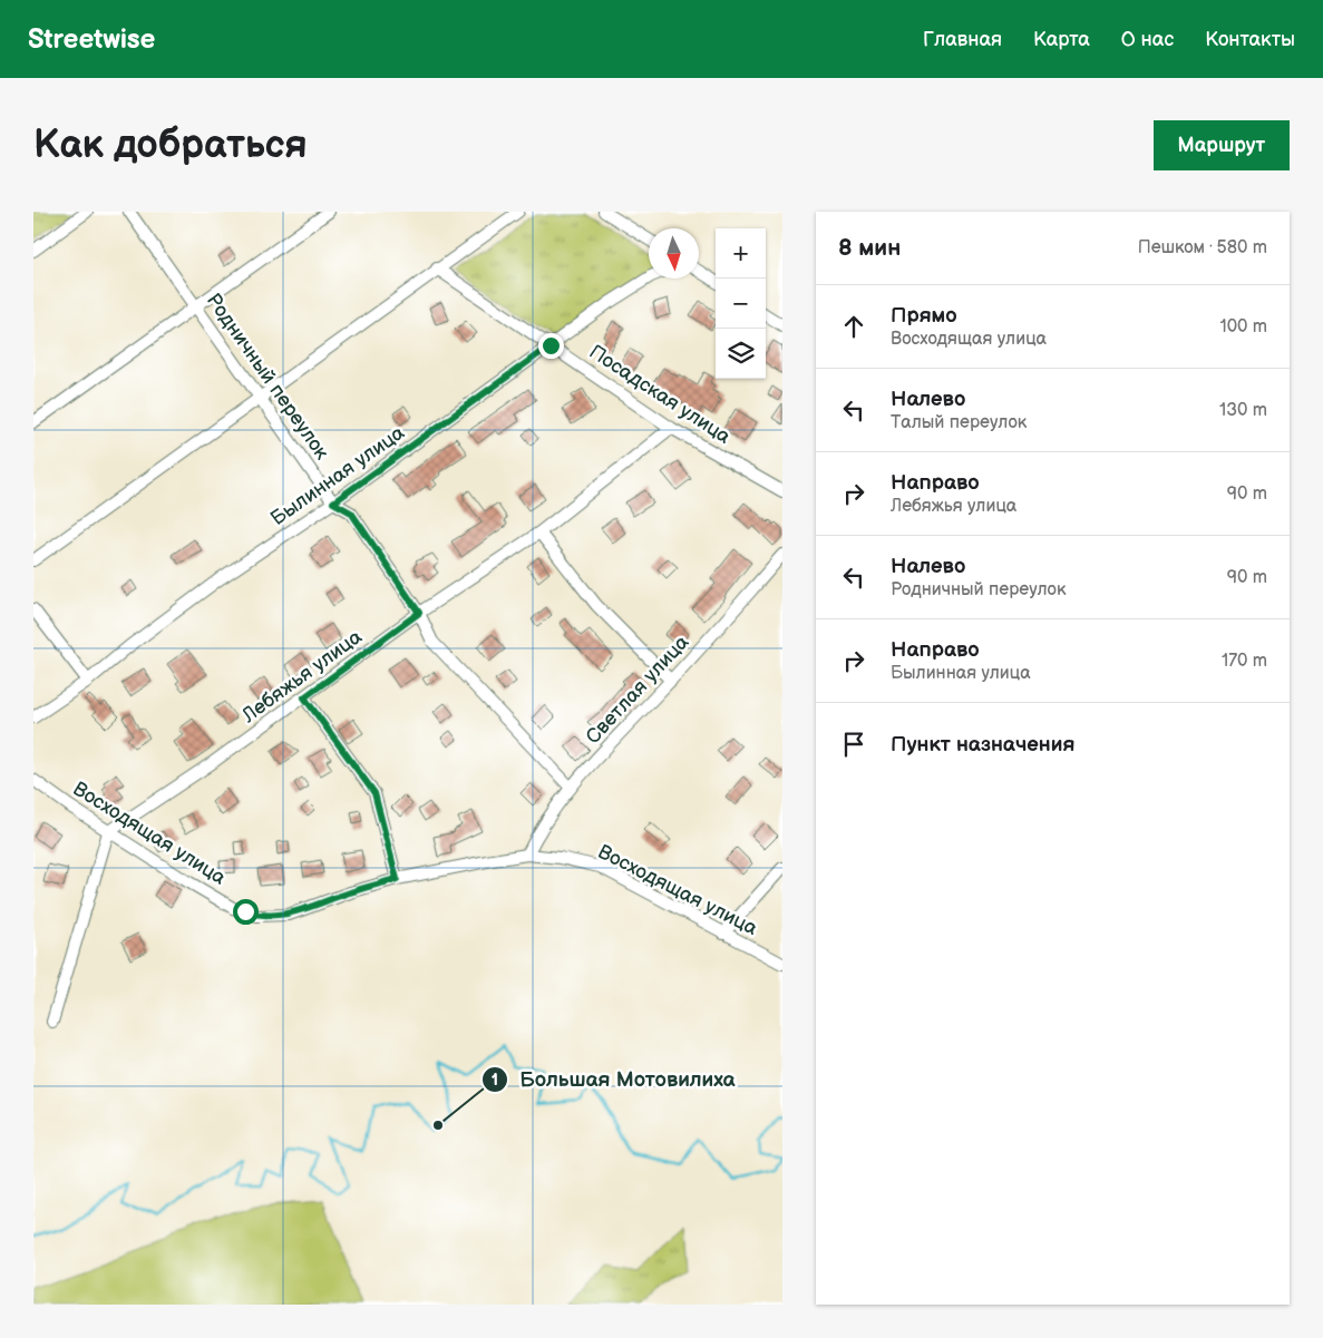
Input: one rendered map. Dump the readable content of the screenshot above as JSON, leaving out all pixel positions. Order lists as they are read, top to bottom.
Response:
{
  "streets": {
    "street": [
      "Родничный переулок",
      "Посадская улица",
      "Былинная улица",
      "Лебяжья улица",
      "Светлая улица",
      "Восходящая улица"
    ]
  },
  "crossings": [
    ["Родничный переулок", "Былинная улица"],
    ["Родничный переулок", "Лебяжья улица"],
    ["Родничный переулок", "Светлая улица"],
    ["Посадская улица", "Былинная улица"],
    ["Посадская улица", "Лебяжья улица"],
    ["Лебяжья улица", "Восходящая улица"],
    ["Светлая улица", "Восходящая улица"]
  ],
  "places": ["Большая Мотовилиха"],
  "north": "bottom",
  "page": {
    "header": "Streetwise",
    "nav": [
      "Главная",
      "Карта",
      "О нас",
      "Контакты"
    ],
    "buttons": "Маршрут",
    "title": "Как добраться",
    "heading": ["8 мин", "Пешком · 580 m"],
    "map_buttons": ["+", "−"],
    "list": [
      ["Прямо", "Восходящая улица", "100 m"],
      ["Налево", "Талый переулок", "130 m"],
      ["Направо", "Лебяжья улица", "90 m"],
      ["Налево", "Родничный переулок", "90 m"],
      ["Направо", "Былинная улица", "170 m"],
      "Пункт назначения"
    ]
  }
}
